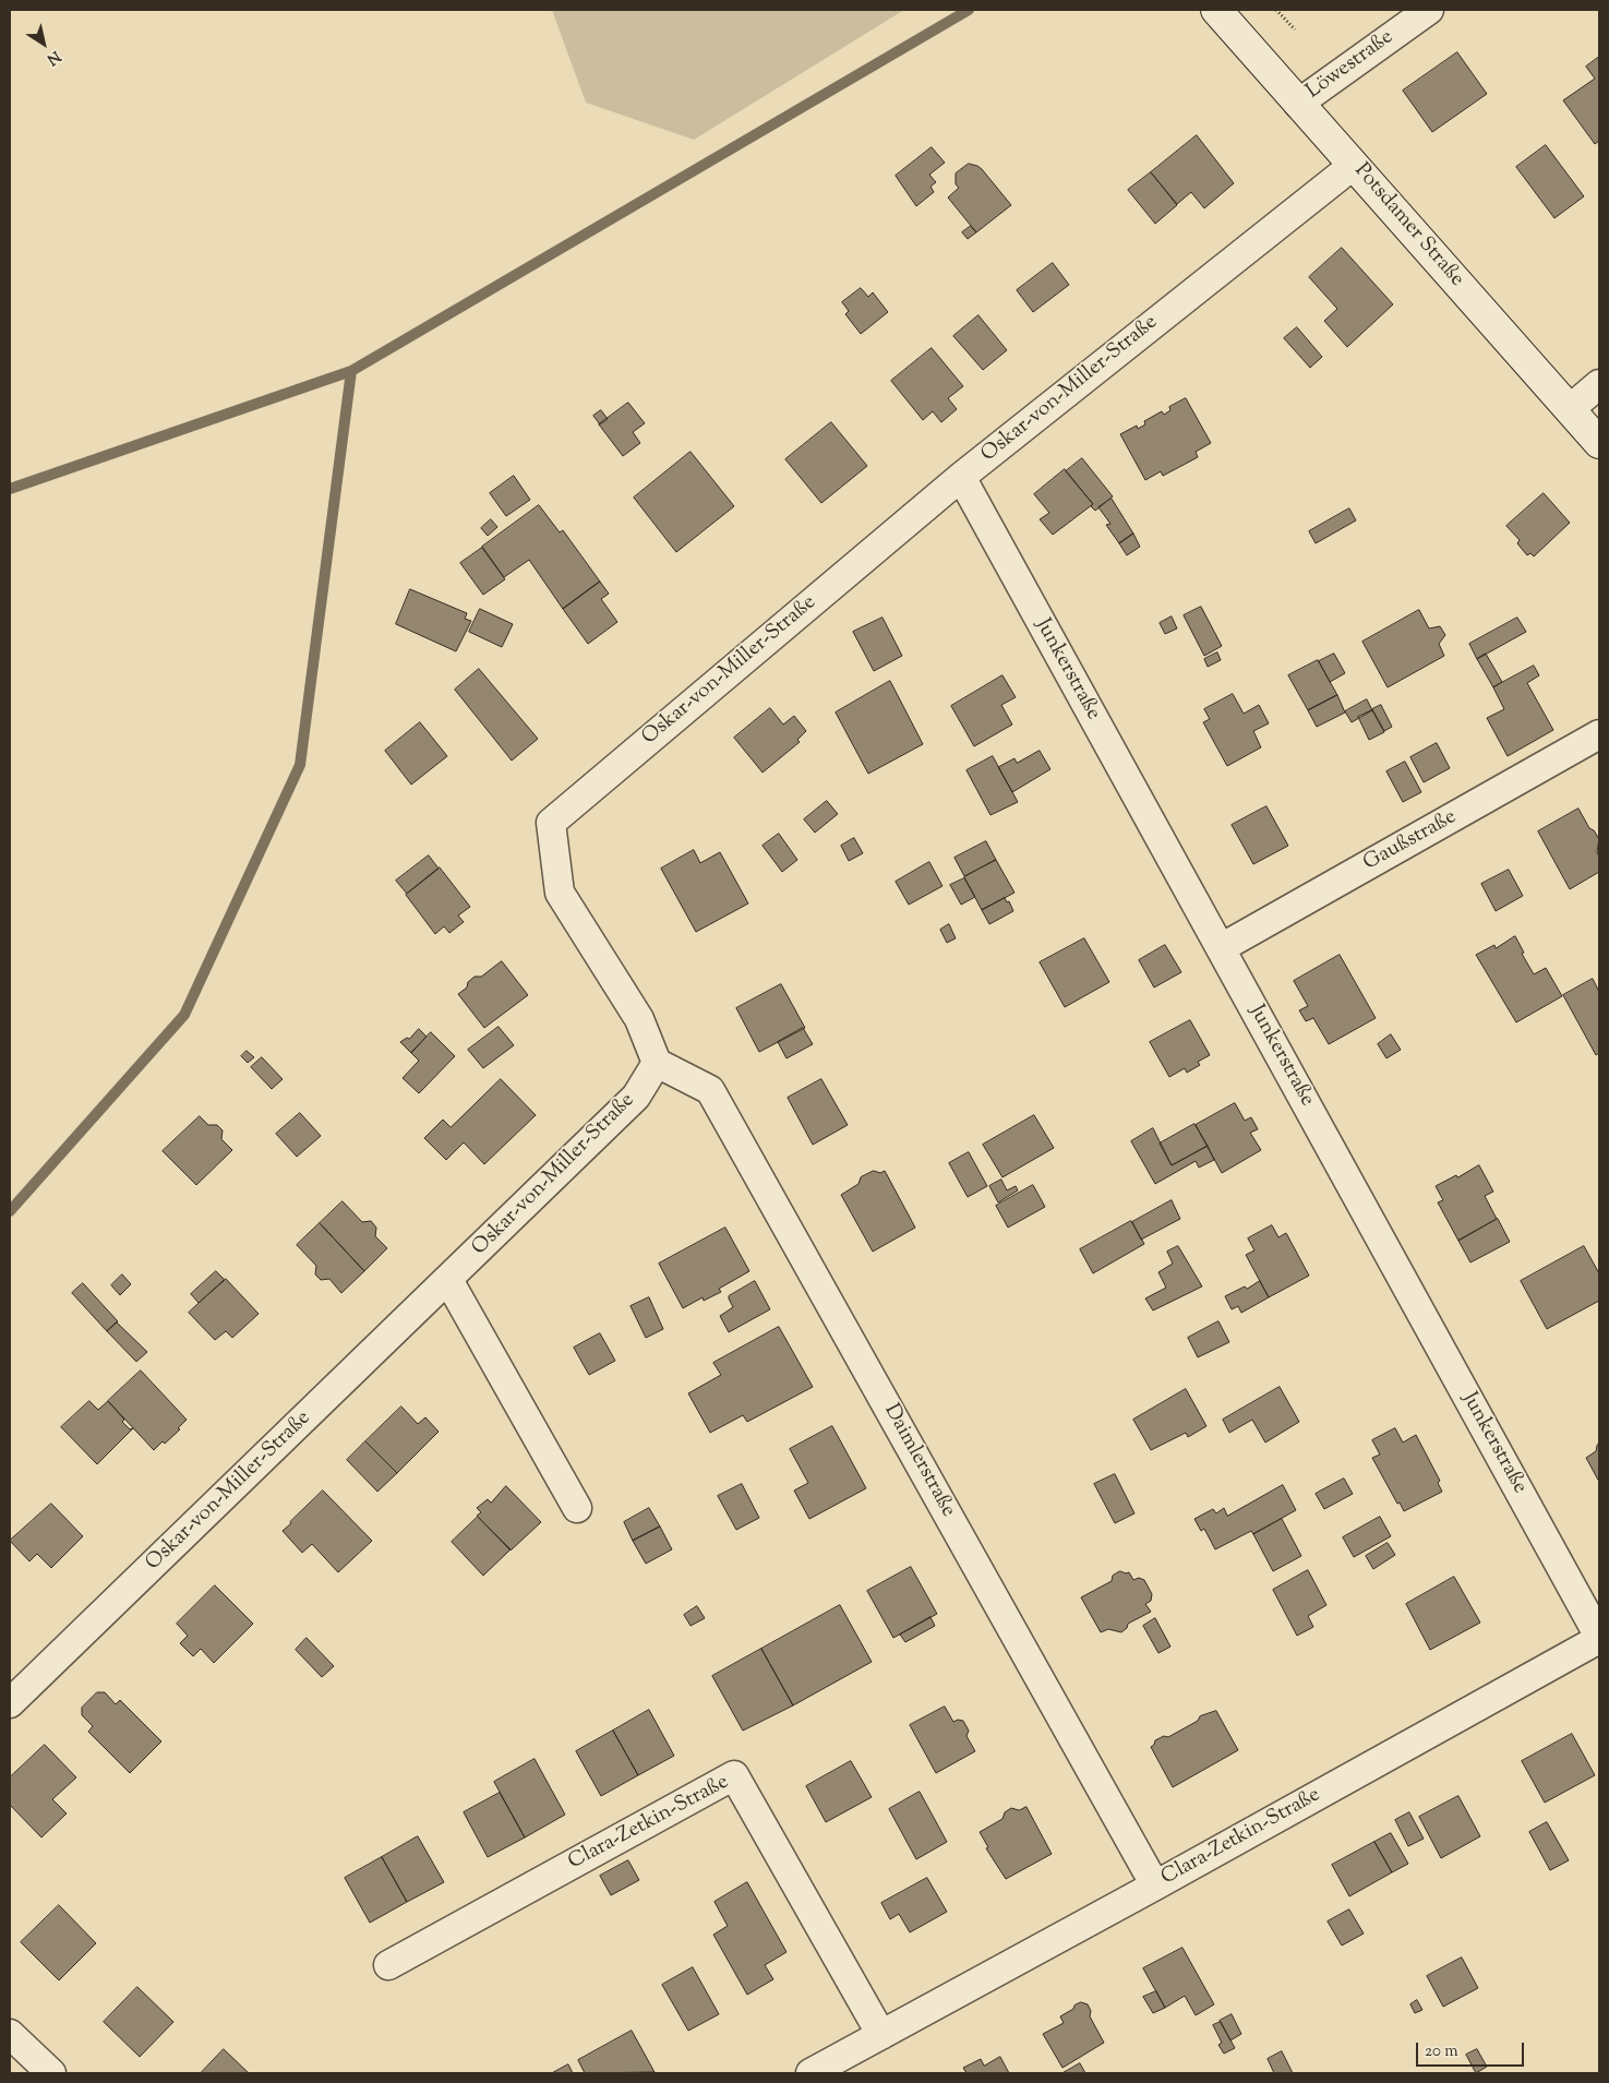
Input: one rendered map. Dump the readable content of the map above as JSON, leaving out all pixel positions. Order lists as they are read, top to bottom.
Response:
{
  "streets": {
    "street": [
      "Löwestraße",
      "Potsdamer Straße",
      "Oskar-von-Miller-Straße",
      "Junkerstraße",
      "Gaußstraße",
      "Daimlerstraße",
      "Clara-Zetkin-Straße"
    ]
  },
  "crossings": [
    ["Löwestraße", "Potsdamer Straße"],
    ["Potsdamer Straße", "Oskar-von-Miller-Straße"],
    ["Oskar-von-Miller-Straße", "Junkerstraße"],
    ["Oskar-von-Miller-Straße", "Daimlerstraße"],
    ["Junkerstraße", "Gaußstraße"],
    ["Junkerstraße", "Clara-Zetkin-Straße"],
    ["Daimlerstraße", "Clara-Zetkin-Straße"]
  ],
  "scale_bar": "20 m",
  "north": "bottom right"
}
